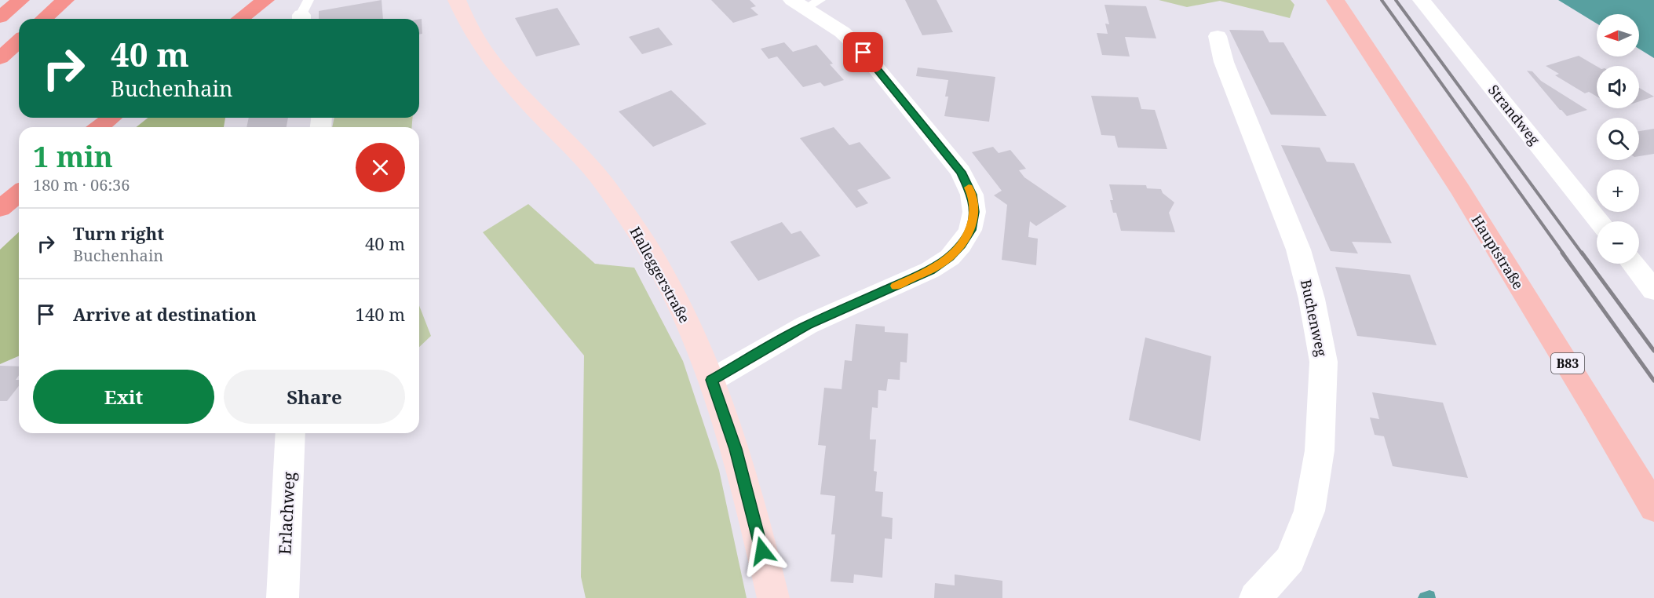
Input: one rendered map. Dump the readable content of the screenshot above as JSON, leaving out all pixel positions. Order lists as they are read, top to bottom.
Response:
{
  "streets": {
    "main road": ["Hauptstraße", "Halleggerstraße", "B83"],
    "street": ["Strandweg", "Buchenweg", "Erlachweg"]
  },
  "north": "left",
  "page": {
    "map_buttons": ["+", "−"],
    "turn": ["40 m", "Buchenhain"],
    "heading": ["1 min", "180 m · 06:36"],
    "list": [
      {
        "name": "Turn right",
        "note": "Buchenhain",
        "value": "40 m"
      },
      {
        "name": "Arrive at destination",
        "value": "140 m"
      }
    ],
    "buttons": ["Exit", "Share"]
  }
}
